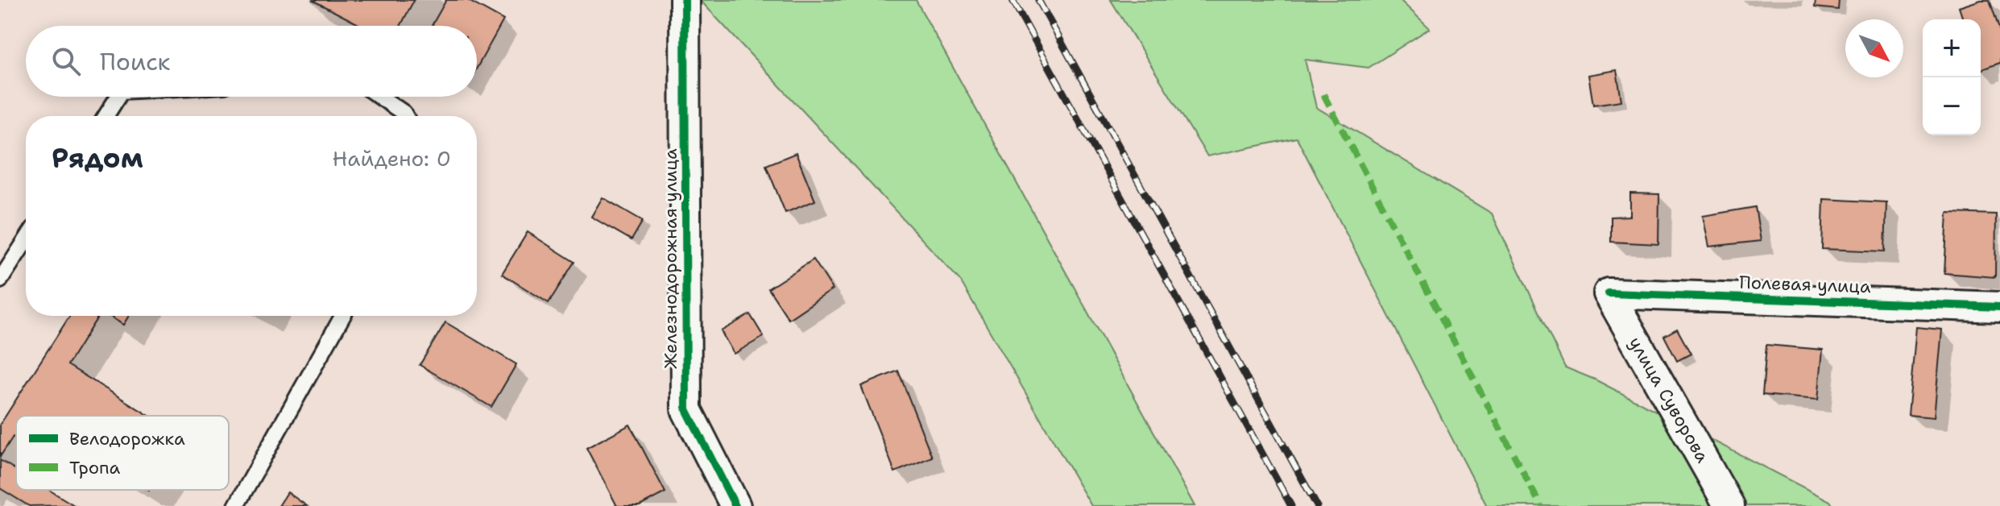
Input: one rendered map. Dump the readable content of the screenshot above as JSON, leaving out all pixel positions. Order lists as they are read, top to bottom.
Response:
{
  "streets": {
    "street": ["Железнодорожная улица", "Полевая улица", "улица Суворова"]
  },
  "crossings": [
    ["Полевая улица", "улица Суворова"]
  ],
  "legend": ["Велодорожка", "Тропа"],
  "north": "bottom right",
  "page": {
    "map_buttons": ["+", "−"],
    "search": "Поиск",
    "heading": ["Рядом", "Найдено: 0"]
  }
}
